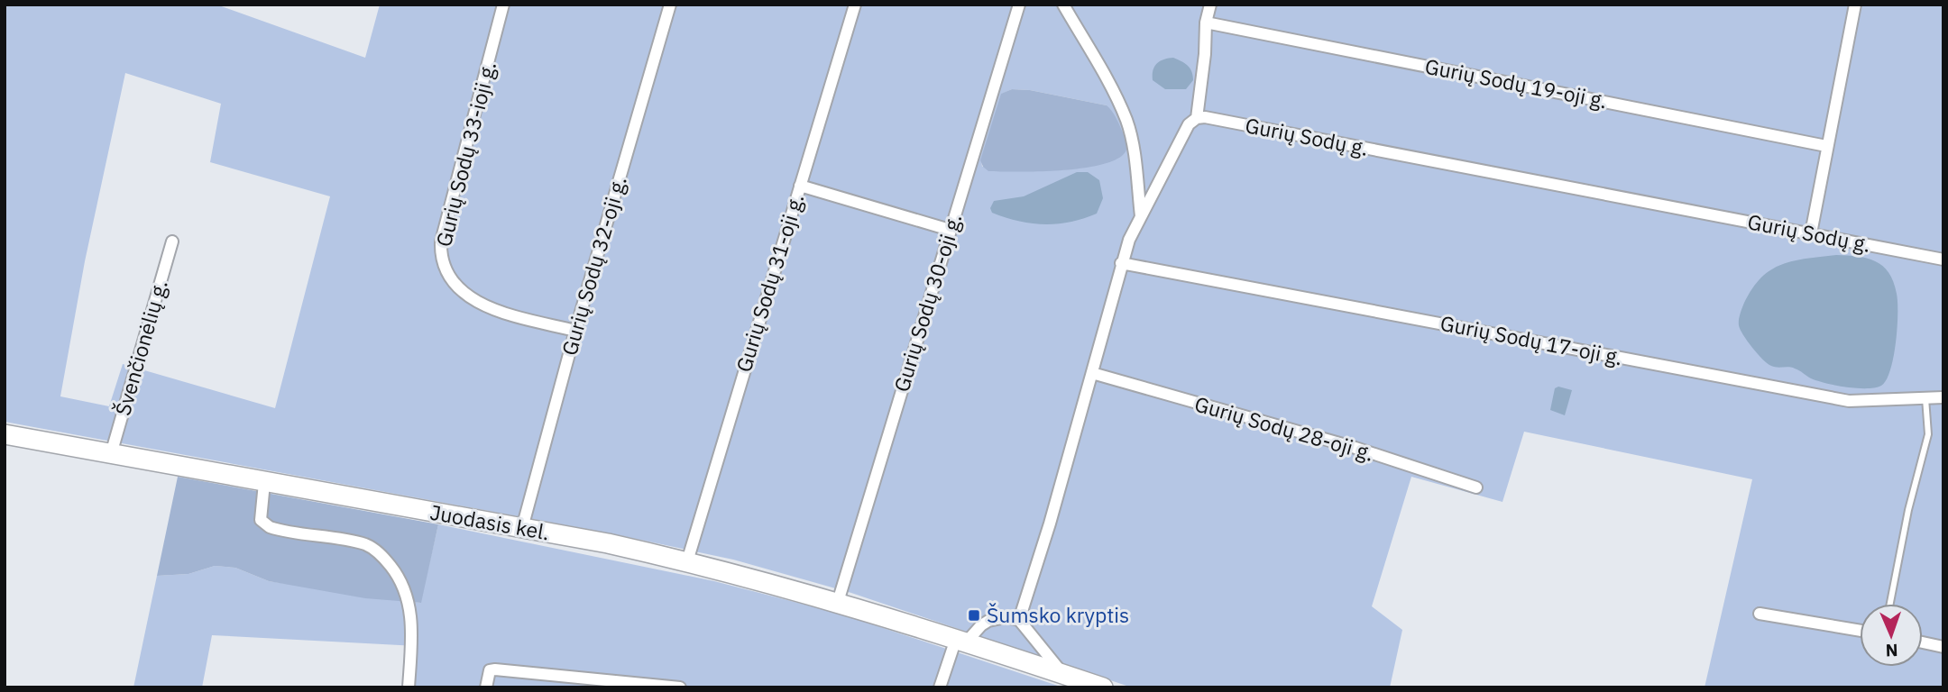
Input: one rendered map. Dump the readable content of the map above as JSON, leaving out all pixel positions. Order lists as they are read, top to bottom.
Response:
{
  "streets": {
    "main road": ["Juodasis kel."],
    "street": [
      "Gurių Sodų 19-oji g.",
      "Gurių Sodų g.",
      "Gurių Sodų 33-ioji g.",
      "Gurių Sodų 32-oji g.",
      "Gurių Sodų 31-oji g.",
      "Gurių Sodų 30-oji g.",
      "Gurių Sodų 17-oji g.",
      "Švenčionėlių g.",
      "Gurių Sodų 28-oji g."
    ]
  },
  "crossings": [
    ["Gurių Sodų 33-ioji g.", "Gurių Sodų 32-oji g."],
    ["Gurių Sodų 32-oji g.", "Juodasis kel."],
    ["Gurių Sodų 31-oji g.", "Juodasis kel."],
    ["Gurių Sodų 30-oji g.", "Juodasis kel."],
    ["Švenčionėlių g.", "Juodasis kel."]
  ],
  "places": {
    "transit": ["Šumsko kryptis"]
  },
  "north": "bottom"
}
